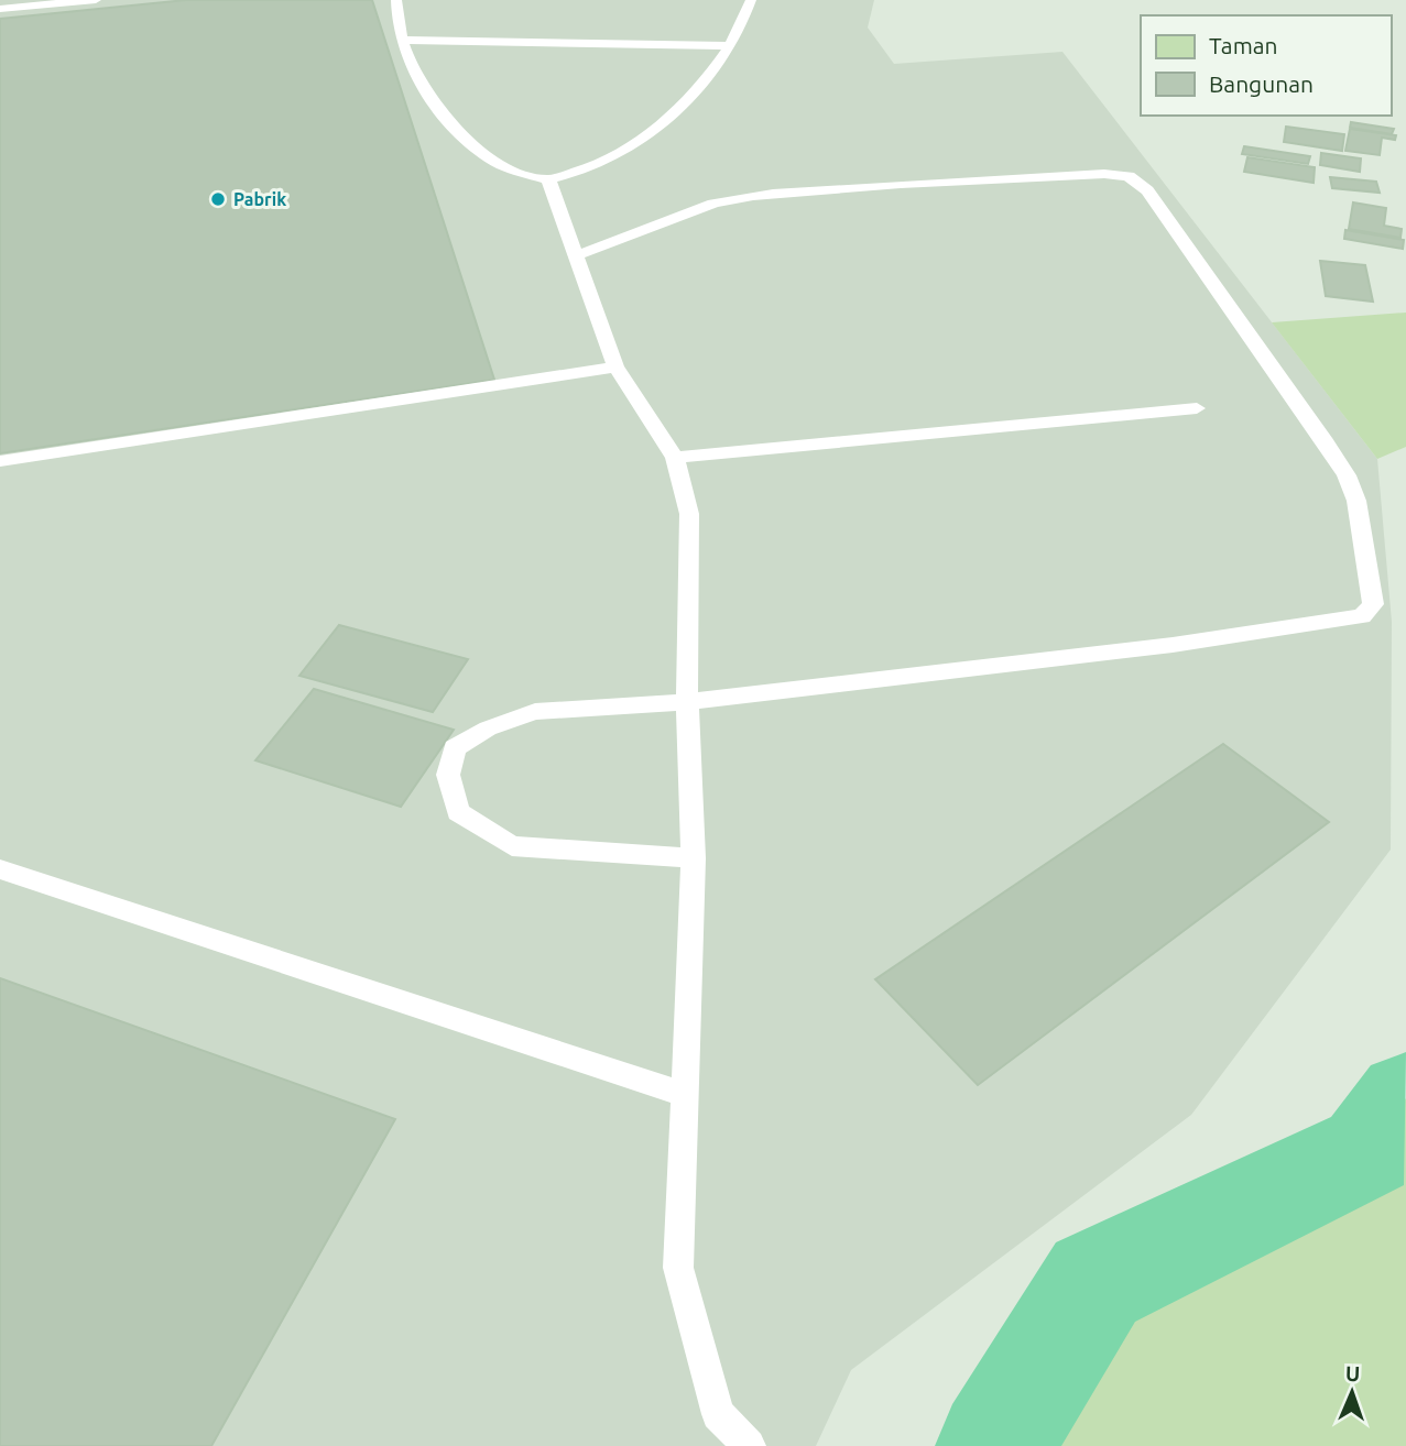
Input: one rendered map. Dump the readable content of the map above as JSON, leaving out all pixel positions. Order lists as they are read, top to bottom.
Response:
{
  "places": ["Pabrik"],
  "legend": ["Taman", "Bangunan"],
  "north": "top"
}
